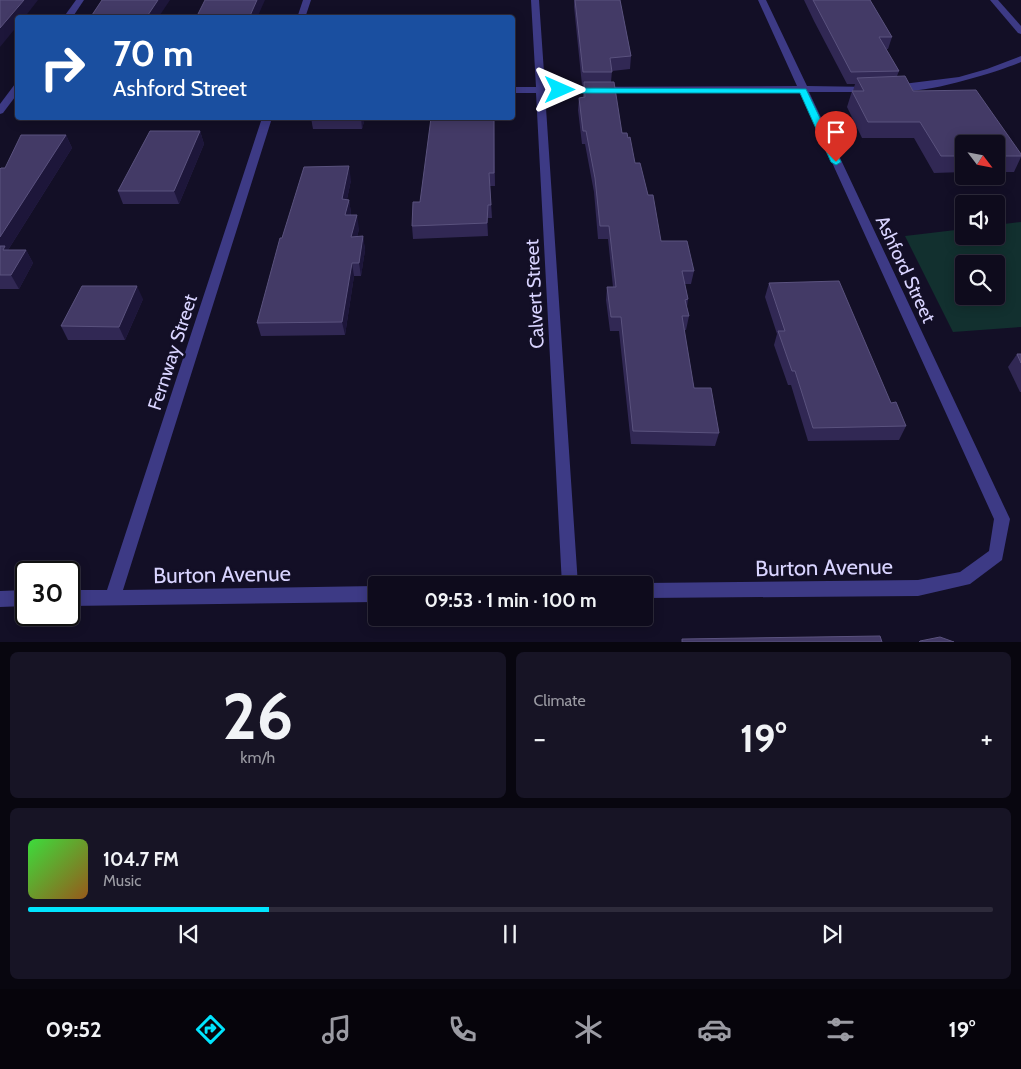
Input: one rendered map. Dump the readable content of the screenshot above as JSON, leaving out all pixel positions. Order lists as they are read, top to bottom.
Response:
{
  "streets": {
    "street": [
      "Ashford Street",
      "Calvert Street",
      "Fernway Street",
      "Burton Avenue"
    ]
  },
  "crossings": [
    ["Ashford Street", "Burton Avenue"],
    ["Fernway Street", "Burton Avenue"]
  ],
  "north": "bottom right",
  "page": {
    "turn": ["70 m", "Ashford Street"],
    "limit": "30",
    "trip": "09:53 · 1 min · 100 m",
    "tile": [
      ["26", "km/h"],
      "Climate"
    ],
    "heat": ["−", "19°", "+"],
    "song": ["104.7 FM", "Music"],
    "tabs": ["09:52", "19°"]
  }
}
